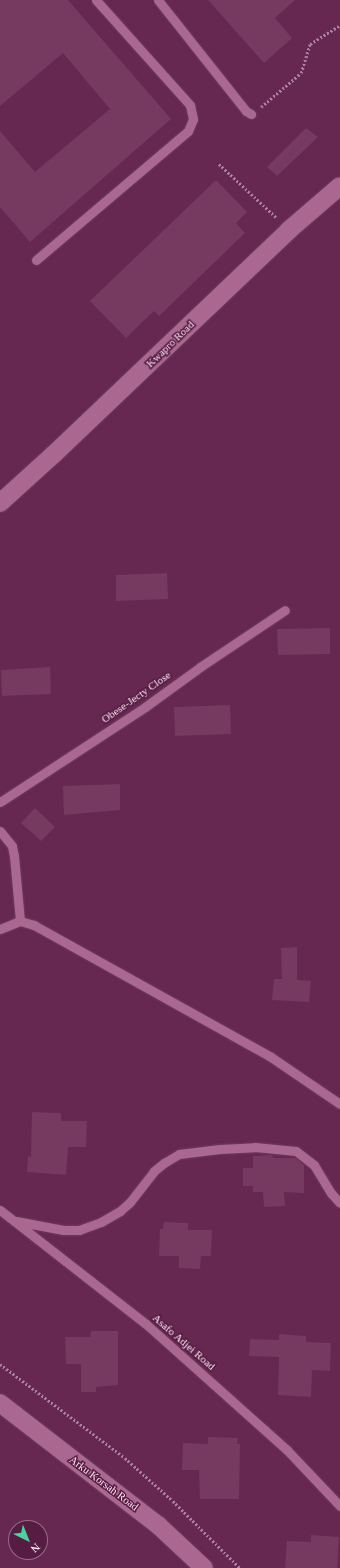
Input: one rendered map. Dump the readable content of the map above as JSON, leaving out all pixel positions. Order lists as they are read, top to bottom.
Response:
{
  "streets": {
    "street": ["Kwapro Road", "Arku Korsah Road"],
    "lane": ["Obese-Jecty Close", "Asafo Adjei Road"]
  },
  "north": "bottom right"
}
